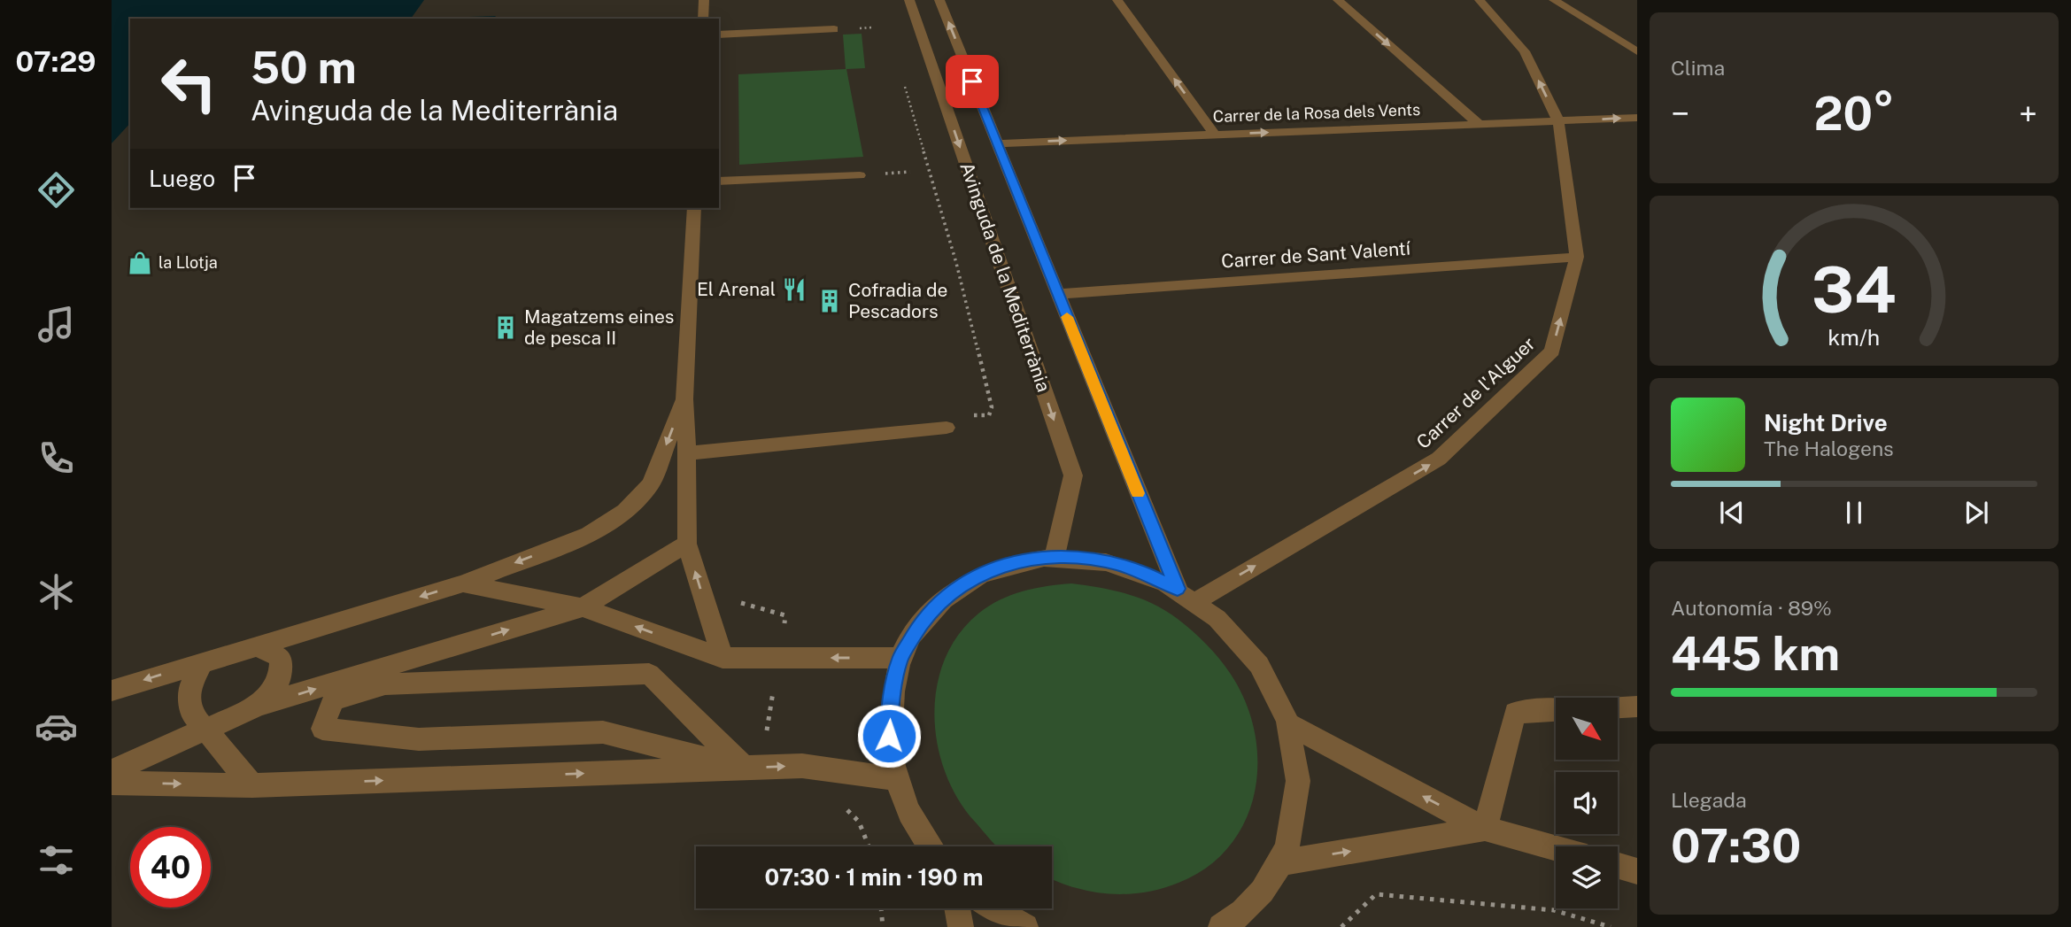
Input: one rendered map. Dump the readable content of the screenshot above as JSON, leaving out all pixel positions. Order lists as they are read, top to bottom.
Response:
{
  "streets": {
    "street": [
      "Carrer de la Rosa dels Vents",
      "Carrer de Sant Valentí",
      "Avinguda de la Mediterrània",
      "Carrer de l'Alguer"
    ]
  },
  "crossings": [
    ["Carrer de la Rosa dels Vents", "Avinguda de la Mediterrània"],
    ["Carrer de la Rosa dels Vents", "Carrer de l'Alguer"],
    ["Carrer de Sant Valentí", "Avinguda de la Mediterrània"],
    ["Carrer de Sant Valentí", "Carrer de l'Alguer"],
    ["Avinguda de la Mediterrània", "Carrer de l'Alguer"]
  ],
  "one_way": ["Carrer de la Rosa dels Vents", "Carrer de l'Alguer"],
  "places": {
    "shop": ["la Llotja"],
    "restaurant": ["El Arenal"],
    "building": ["Cofradia de Pescadors", "Magatzems eines de pesca II"]
  },
  "north": "bottom right",
  "page": {
    "tabs": "07:29",
    "tile": [
      "Clima",
      ["Autonomía · 89%", "445 km"],
      ["Llegada", "07:30"]
    ],
    "turn": ["50 m", "Avinguda de la Mediterrània"],
    "heat": ["−", "20°", "+"],
    "then": "Luego",
    "song": ["Night Drive", "The Halogens"],
    "limit": "40",
    "trip": "07:30 · 1 min · 190 m",
    "gauge": ["34", "km/h"]
  }
}
